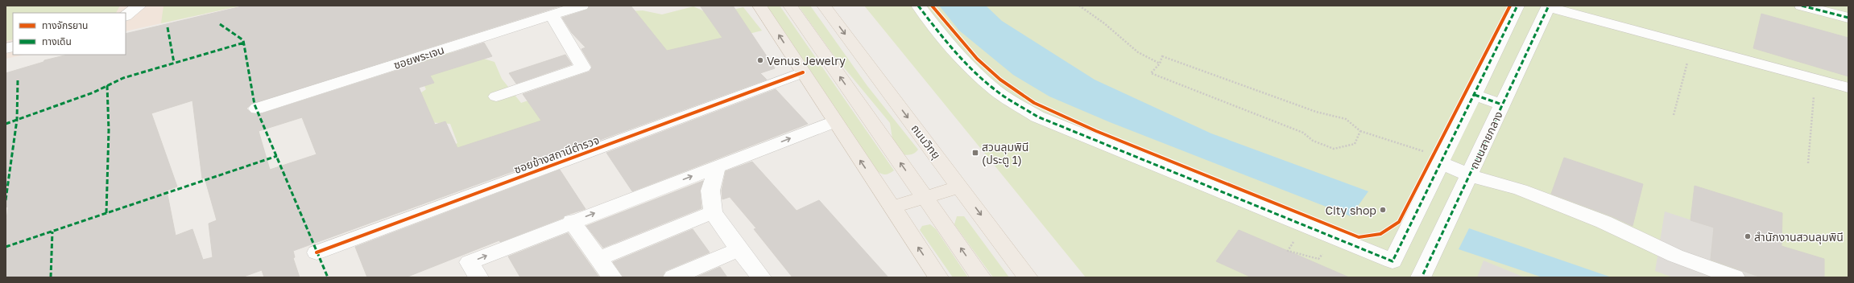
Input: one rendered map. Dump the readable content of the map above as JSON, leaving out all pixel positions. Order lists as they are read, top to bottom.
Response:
{
  "streets": {
    "main road": ["ถนนวิทยุ"],
    "street": ["ซอยพระเจน", "ถนนสายกลาง", "ซอยข้างสถานีตำรวจ"]
  },
  "places": {
    "other": ["Venus Jewelry", "City shop", "สำนักงานสวนลุมพินี"],
    "transit": ["สวนลุมพินี (ประตู 1)"]
  },
  "legend": ["ทางจักรยาน", "ทางเดิน"]
}
